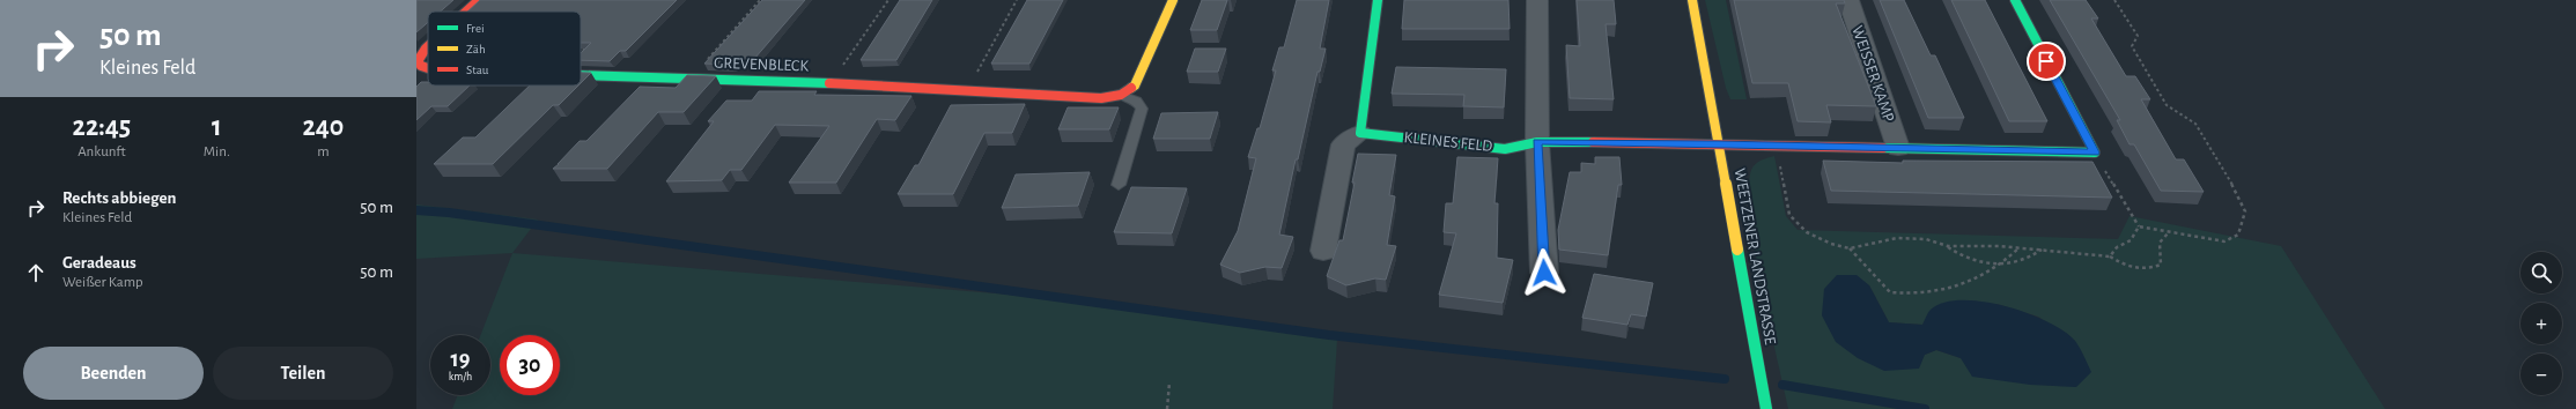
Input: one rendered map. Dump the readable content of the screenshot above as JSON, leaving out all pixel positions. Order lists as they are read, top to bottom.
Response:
{
  "streets": {
    "street": [
      "GREVENBLECK",
      "WEISSER KAMP",
      "KLEINES FELD",
      "WEETZENER LANDSTRASSE"
    ]
  },
  "crossings": [
    ["WEISSER KAMP", "KLEINES FELD"],
    ["WEISSER KAMP", "WEETZENER LANDSTRASSE"],
    ["KLEINES FELD", "WEETZENER LANDSTRASSE"]
  ],
  "legend": ["Frei", "Zäh", "Stau"],
  "page": {
    "turn": ["50 m", "Kleines Feld"],
    "eta": [
      "22:45",
      "Ankunft",
      "1",
      "Min.",
      "240",
      "m"
    ],
    "list": [
      {
        "name": "Rechts abbiegen",
        "note": "Kleines Feld",
        "value": "50 m"
      },
      {
        "name": "Geradeaus",
        "note": "Weißer Kamp",
        "value": "50 m"
      }
    ],
    "map_buttons": ["+", "−"],
    "speed": "19 km/h",
    "limit": "30",
    "buttons": ["Beenden", "Teilen"]
  }
}
